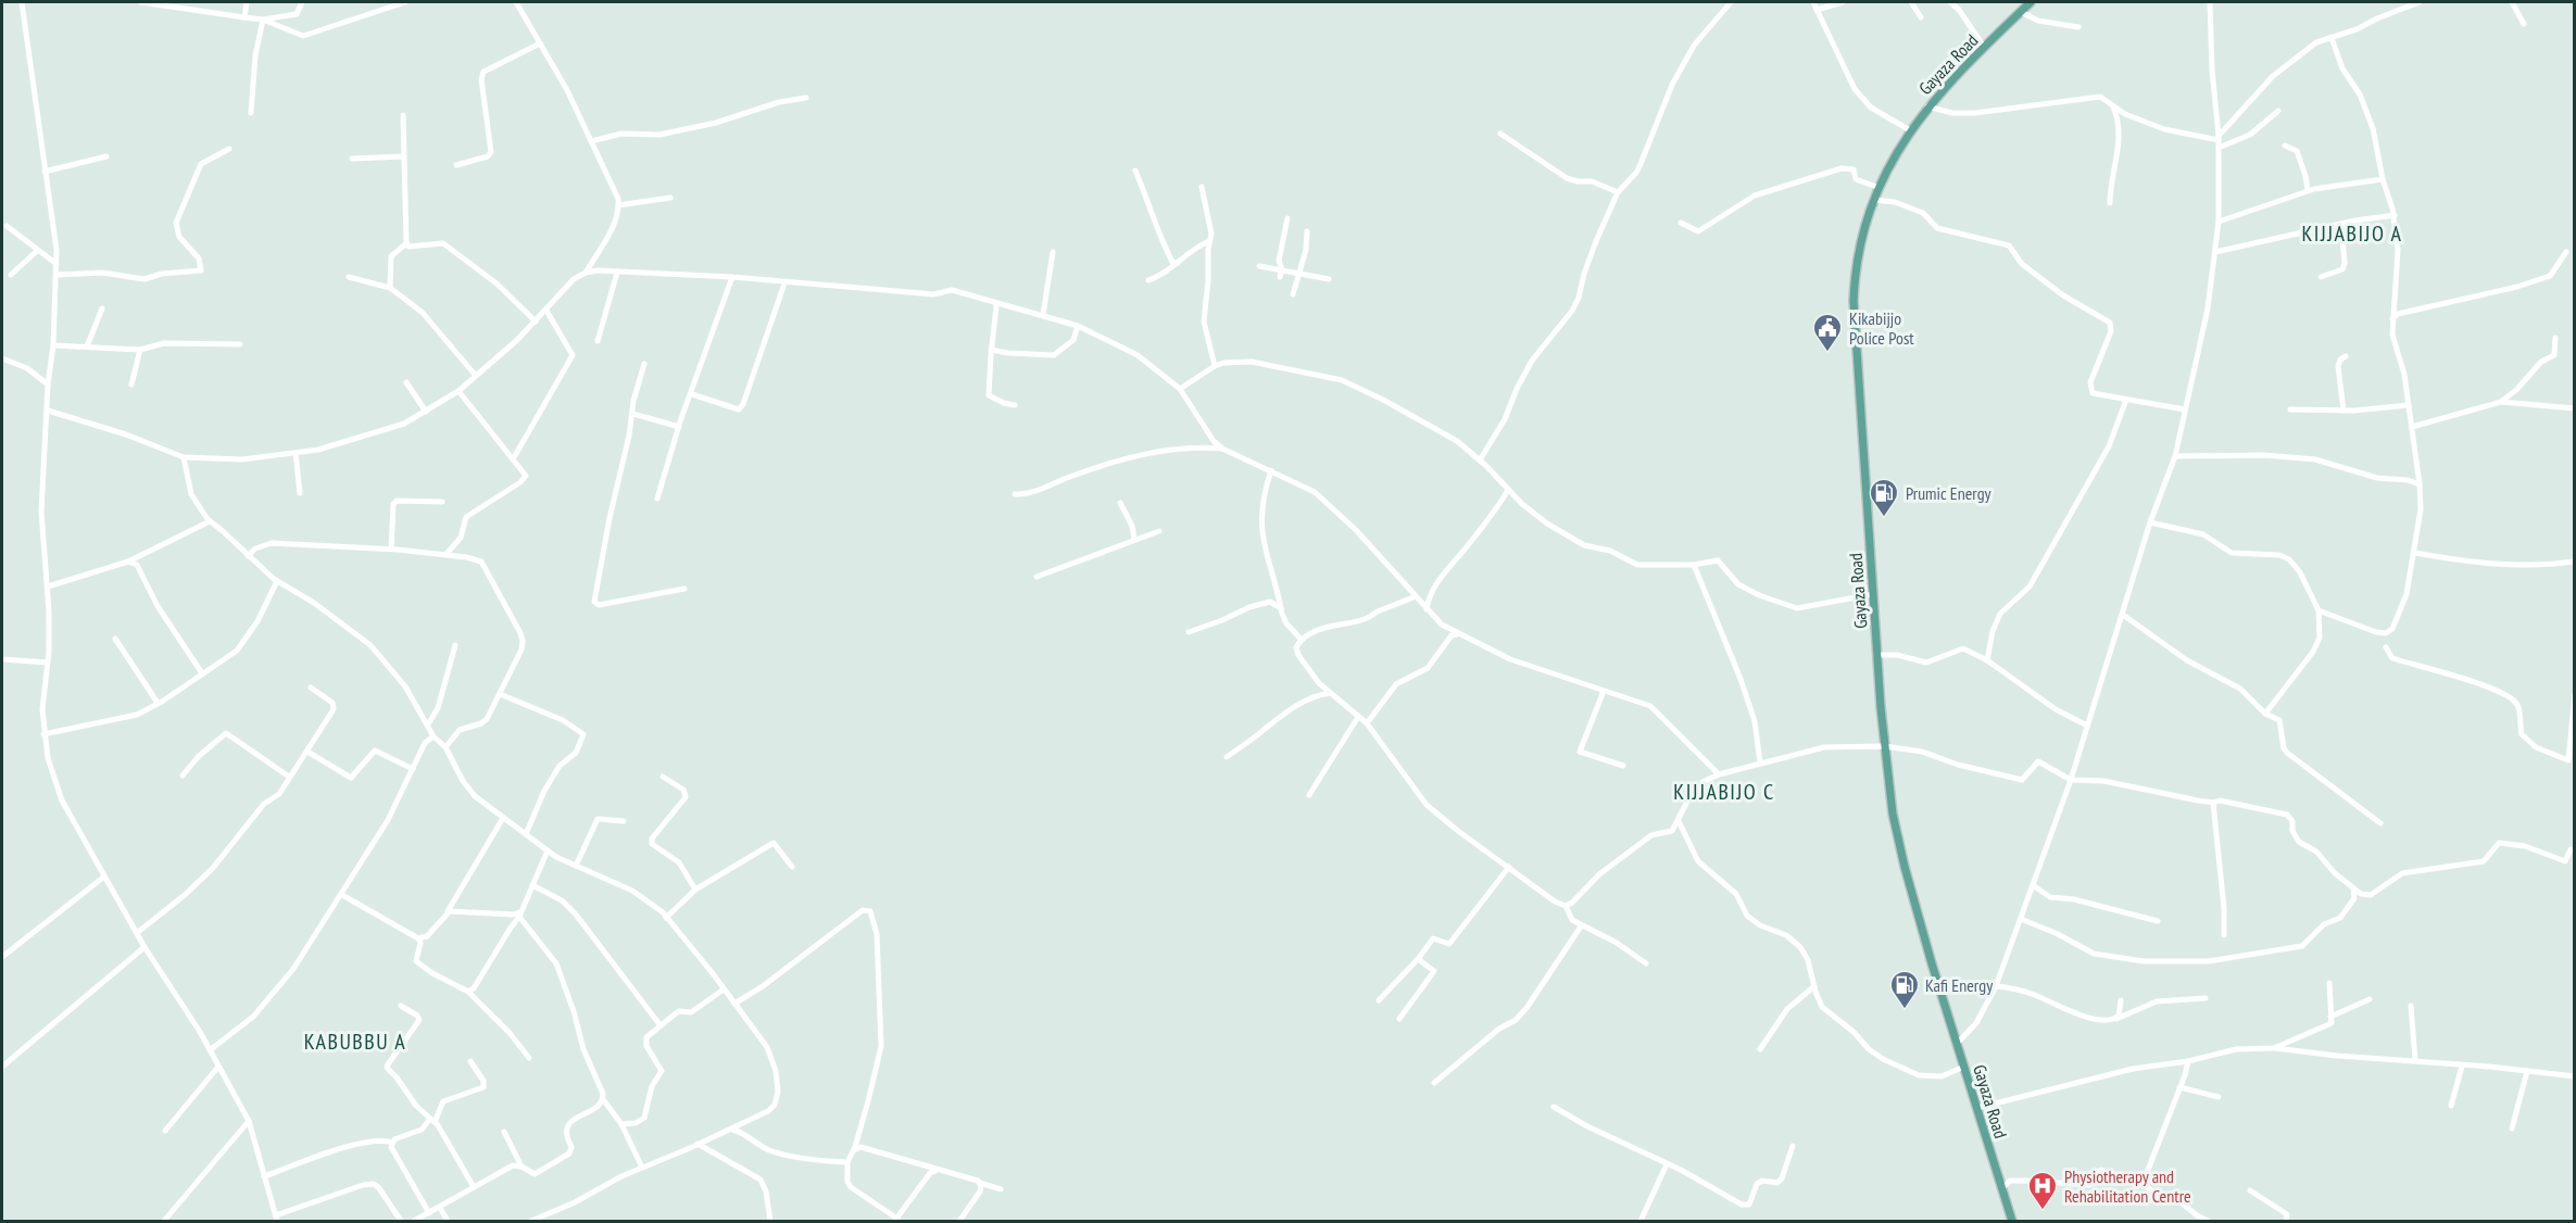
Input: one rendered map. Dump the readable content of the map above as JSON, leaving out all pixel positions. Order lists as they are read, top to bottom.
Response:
{
  "streets": {
    "main road": ["Gayaza Road"]
  },
  "districts": ["KIJJABIJO A", "KIJJABIJO C", "KABUBBU A"],
  "places": {
    "public building": ["Kikabijjo Police Post"],
    "fuel station": ["Prumic Energy", "Kafi Energy"],
    "hospital": ["Physiotherapy and Rehabilitation Centre"]
  }
}
